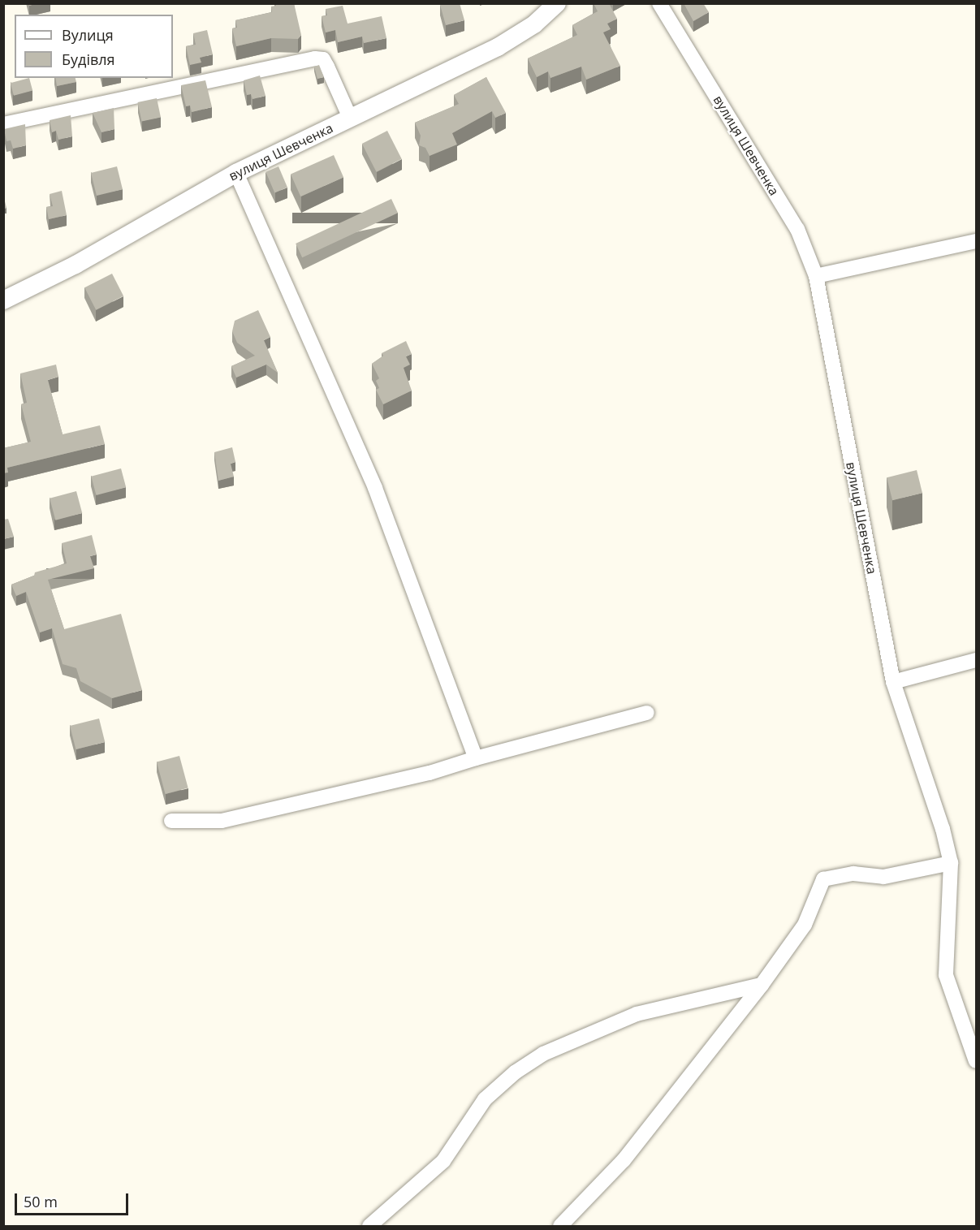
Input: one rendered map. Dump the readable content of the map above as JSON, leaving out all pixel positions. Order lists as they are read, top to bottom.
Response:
{
  "streets": {
    "street": ["вулиця Шевченка"]
  },
  "legend": ["Вулиця", "Будівля"],
  "scale_bar": "50 m"
}
